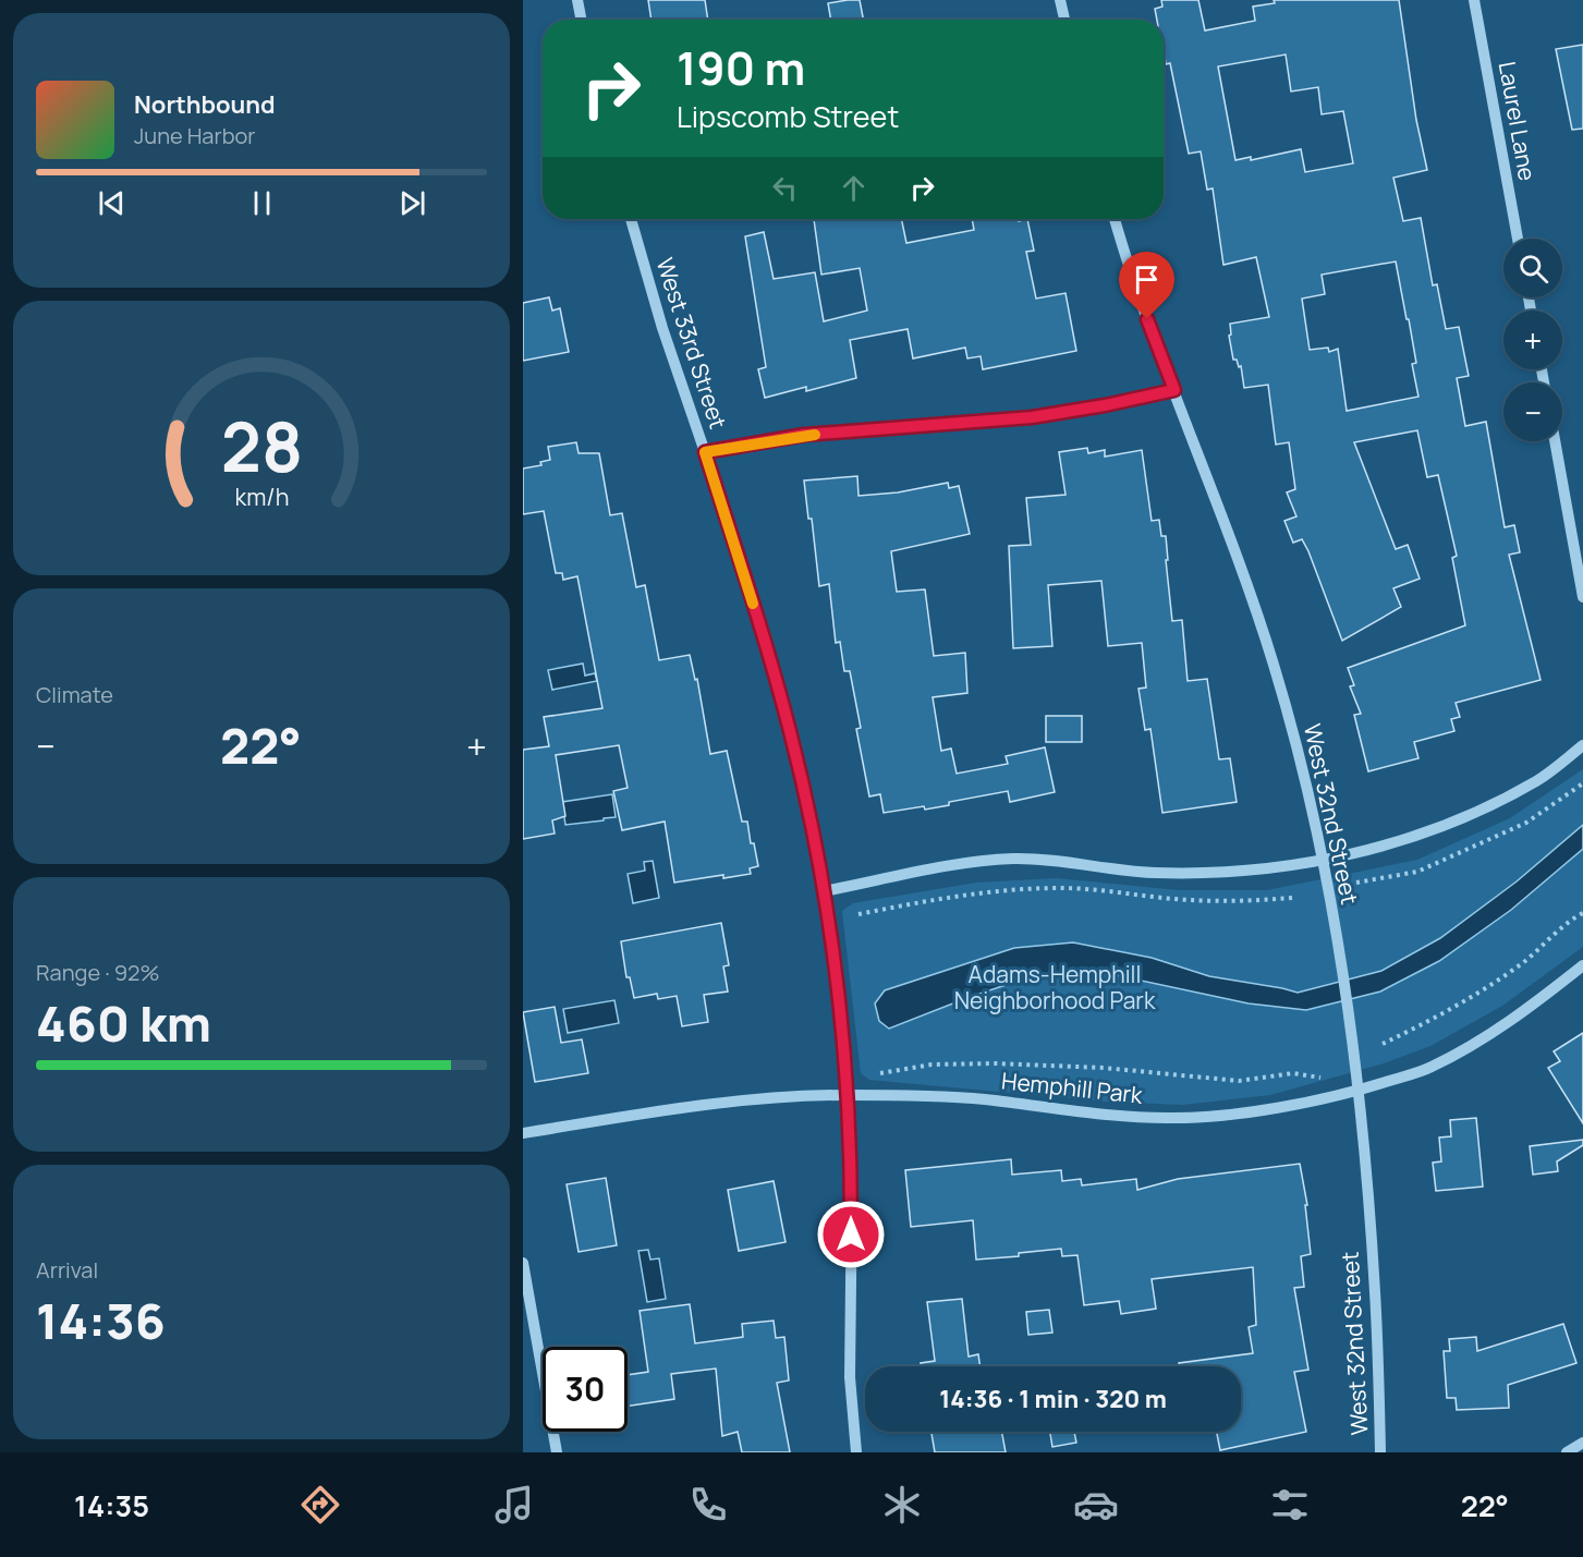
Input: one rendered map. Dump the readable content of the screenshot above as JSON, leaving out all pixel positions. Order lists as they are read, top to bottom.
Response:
{
  "streets": {
    "street": [
      "Laurel Lane",
      "West 33rd Street",
      "West 32nd Street",
      "Hemphill Park"
    ]
  },
  "crossings": [
    ["West 33rd Street", "Hemphill Park"],
    ["West 32nd Street", "Hemphill Park"]
  ],
  "parks": ["Adams-Hemphill Neighborhood Park"],
  "page": {
    "turn": ["190 m", "Lipscomb Street"],
    "song": ["Northbound", "June Harbor"],
    "map_buttons": ["+", "−"],
    "tile": [
      "Climate",
      ["Range · 92%", "460 km"],
      ["Arrival", "14:36"]
    ],
    "heat": ["−", "22°", "+"],
    "limit": "30",
    "trip": "14:36 · 1 min · 320 m",
    "tabs": ["14:35", "22°"],
    "gauge": ["28", "km/h"]
  }
}
